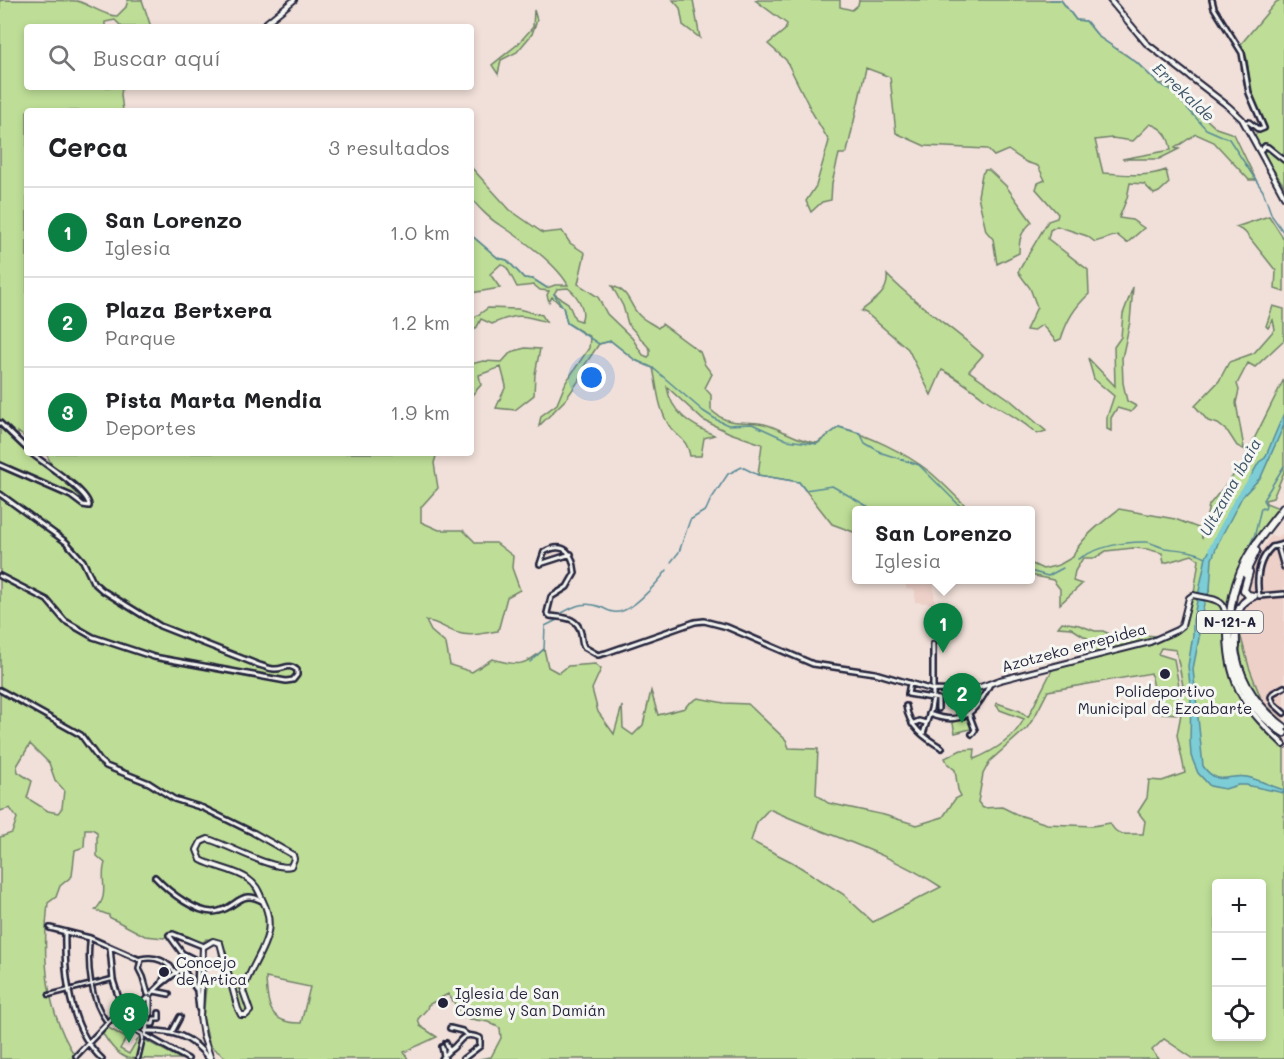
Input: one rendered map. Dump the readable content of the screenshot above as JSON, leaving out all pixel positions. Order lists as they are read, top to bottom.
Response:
{
  "streets": {
    "highway": ["N-121-A"],
    "street": ["Azotzeko errepidea"]
  },
  "water": ["Errekalde", "Ultzama ibaia"],
  "places": ["Polideportivo Municipal de Ezcabarte", "Concejo de Artica", "Iglesia de San Cosme y San Damián"],
  "page": {
    "search": "Buscar aquí",
    "heading": ["Cerca", "3 resultados"],
    "list": [
      {
        "mark": "1",
        "name": "San Lorenzo",
        "note": "Iglesia",
        "value": "1.0 km"
      },
      {
        "mark": "2",
        "name": "Plaza Bertxera",
        "note": "Parque",
        "value": "1.2 km"
      },
      {
        "mark": "3",
        "name": "Pista Marta Mendia",
        "note": "Deportes",
        "value": "1.9 km"
      }
    ],
    "popup": ["San Lorenzo", "Iglesia"],
    "pins": ["1", "2", "3"],
    "map_buttons": ["+", "−"]
  }
}
